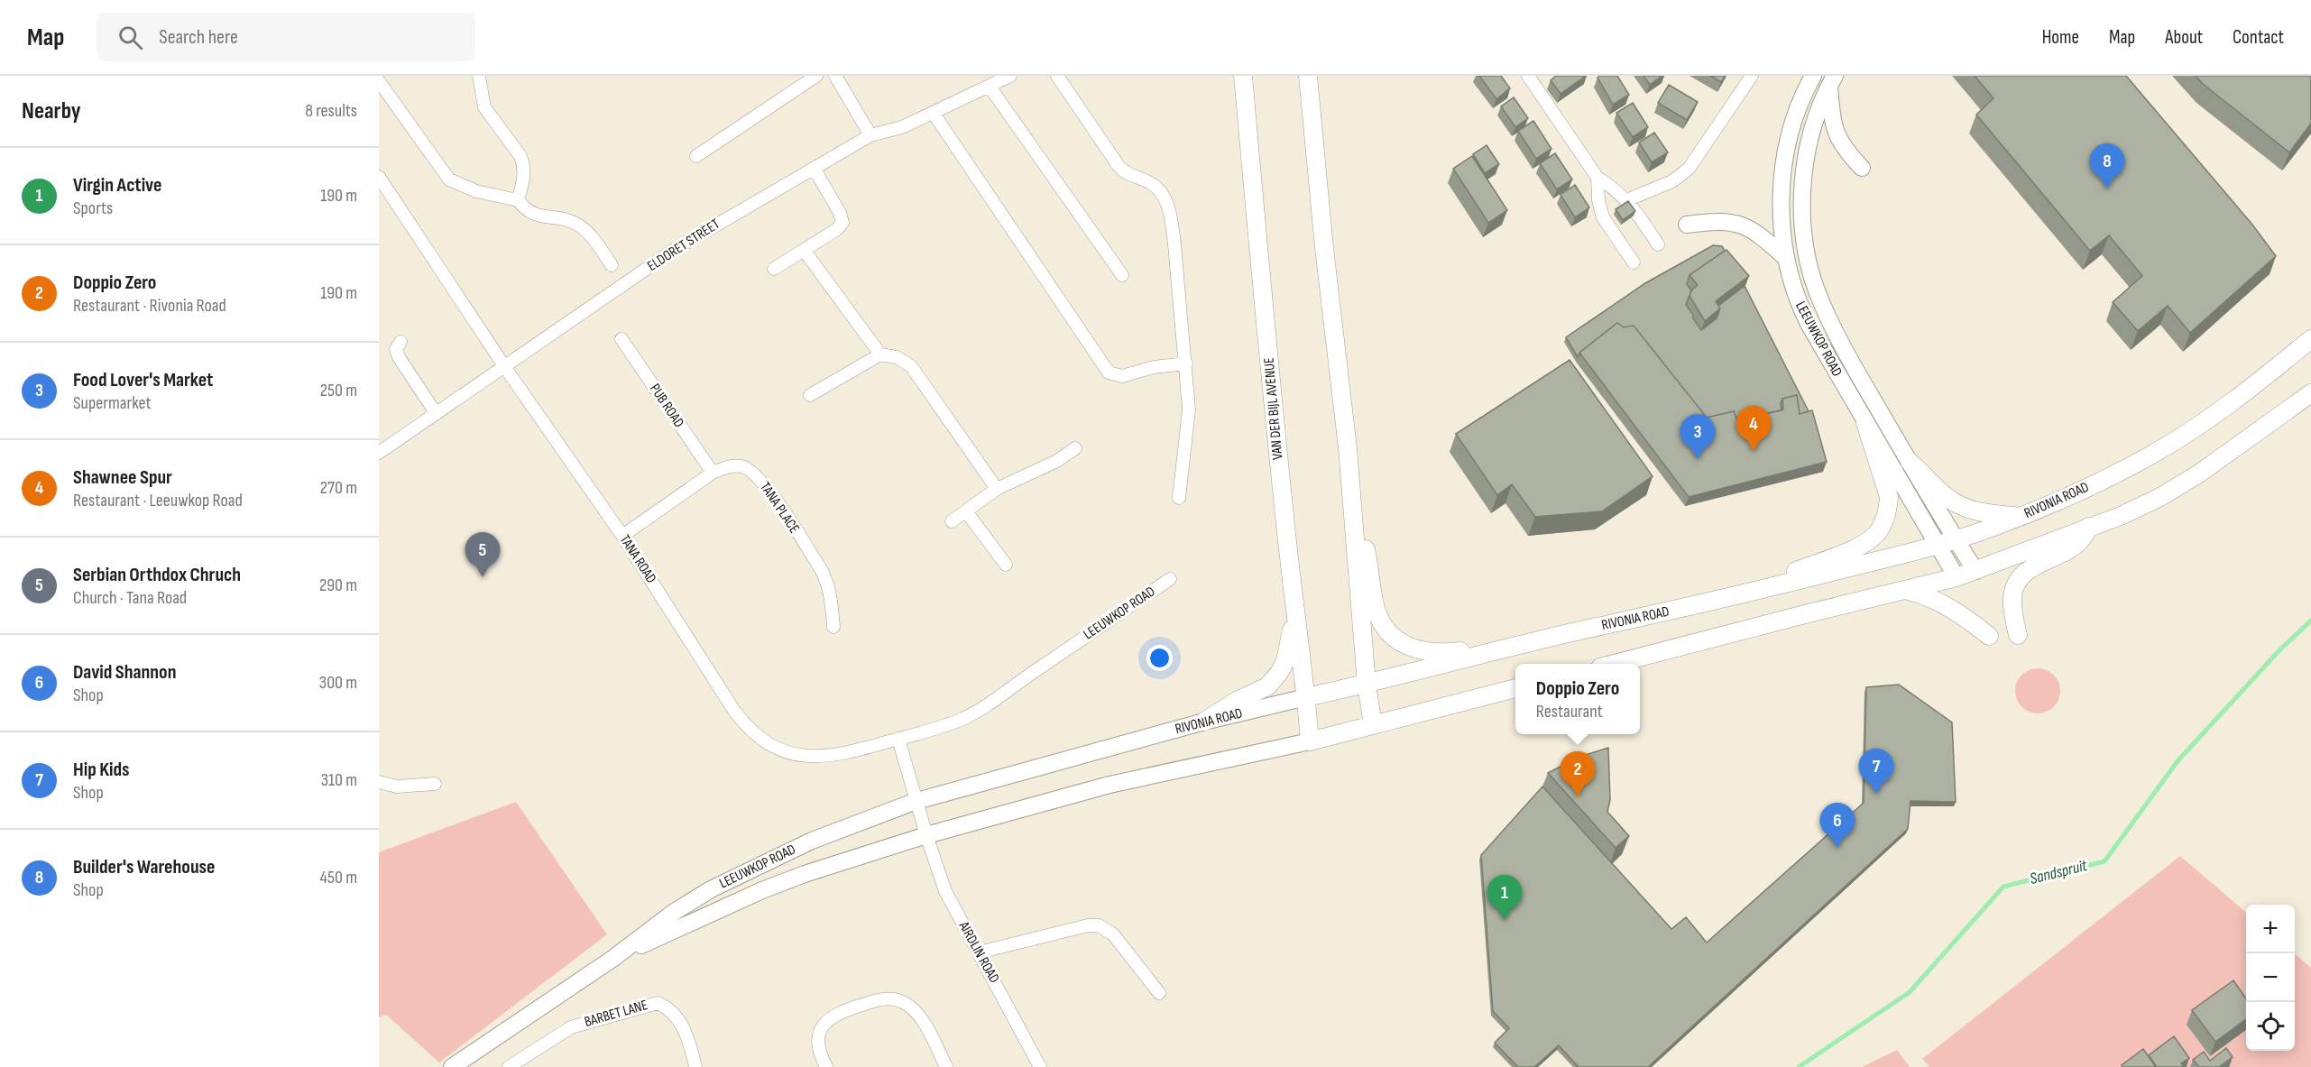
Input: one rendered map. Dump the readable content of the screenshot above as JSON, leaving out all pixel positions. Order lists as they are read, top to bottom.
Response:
{
  "streets": {
    "main road": ["VAN DER BIJL AVENUE", "RIVONIA ROAD"],
    "street": [
      "ELDORET STREET",
      "LEEUWKOP ROAD",
      "PUB ROAD",
      "TANA PLACE",
      "TANA ROAD",
      "AIRDLIN ROAD",
      "BARBET LANE"
    ]
  },
  "crossings": [
    ["ELDORET STREET", "TANA ROAD"],
    ["LEEUWKOP ROAD", "RIVONIA ROAD"],
    ["LEEUWKOP ROAD", "TANA ROAD"],
    ["LEEUWKOP ROAD", "AIRDLIN ROAD"],
    ["PUB ROAD", "TANA PLACE"],
    ["VAN DER BIJL AVENUE", "RIVONIA ROAD"],
    ["TANA PLACE", "TANA ROAD"]
  ],
  "water": ["Sandspruit"],
  "page": {
    "header": "Map",
    "search": "Search here",
    "nav": [
      "Home",
      "Map",
      "About",
      "Contact"
    ],
    "heading": ["Nearby", "8 results"],
    "pins": [
      "8",
      "4",
      "3",
      "5",
      "7",
      "2",
      "6",
      "1"
    ],
    "list": [
      {
        "mark": "1",
        "name": "Virgin Active",
        "note": "Sports",
        "value": "190 m"
      },
      {
        "mark": "2",
        "name": "Doppio Zero",
        "note": "Restaurant · Rivonia Road",
        "value": "190 m"
      },
      {
        "mark": "3",
        "name": "Food Lover's Market",
        "note": "Supermarket",
        "value": "250 m"
      },
      {
        "mark": "4",
        "name": "Shawnee Spur",
        "note": "Restaurant · Leeuwkop Road",
        "value": "270 m"
      },
      {
        "mark": "5",
        "name": "Serbian Orthdox Chruch",
        "note": "Church · Tana Road",
        "value": "290 m"
      },
      {
        "mark": "6",
        "name": "David Shannon",
        "note": "Shop",
        "value": "300 m"
      },
      {
        "mark": "7",
        "name": "Hip Kids",
        "note": "Shop",
        "value": "310 m"
      },
      {
        "mark": "8",
        "name": "Builder's Warehouse",
        "note": "Shop",
        "value": "450 m"
      }
    ],
    "popup": ["Doppio Zero", "Restaurant"],
    "map_buttons": ["+", "−"]
  }
}
